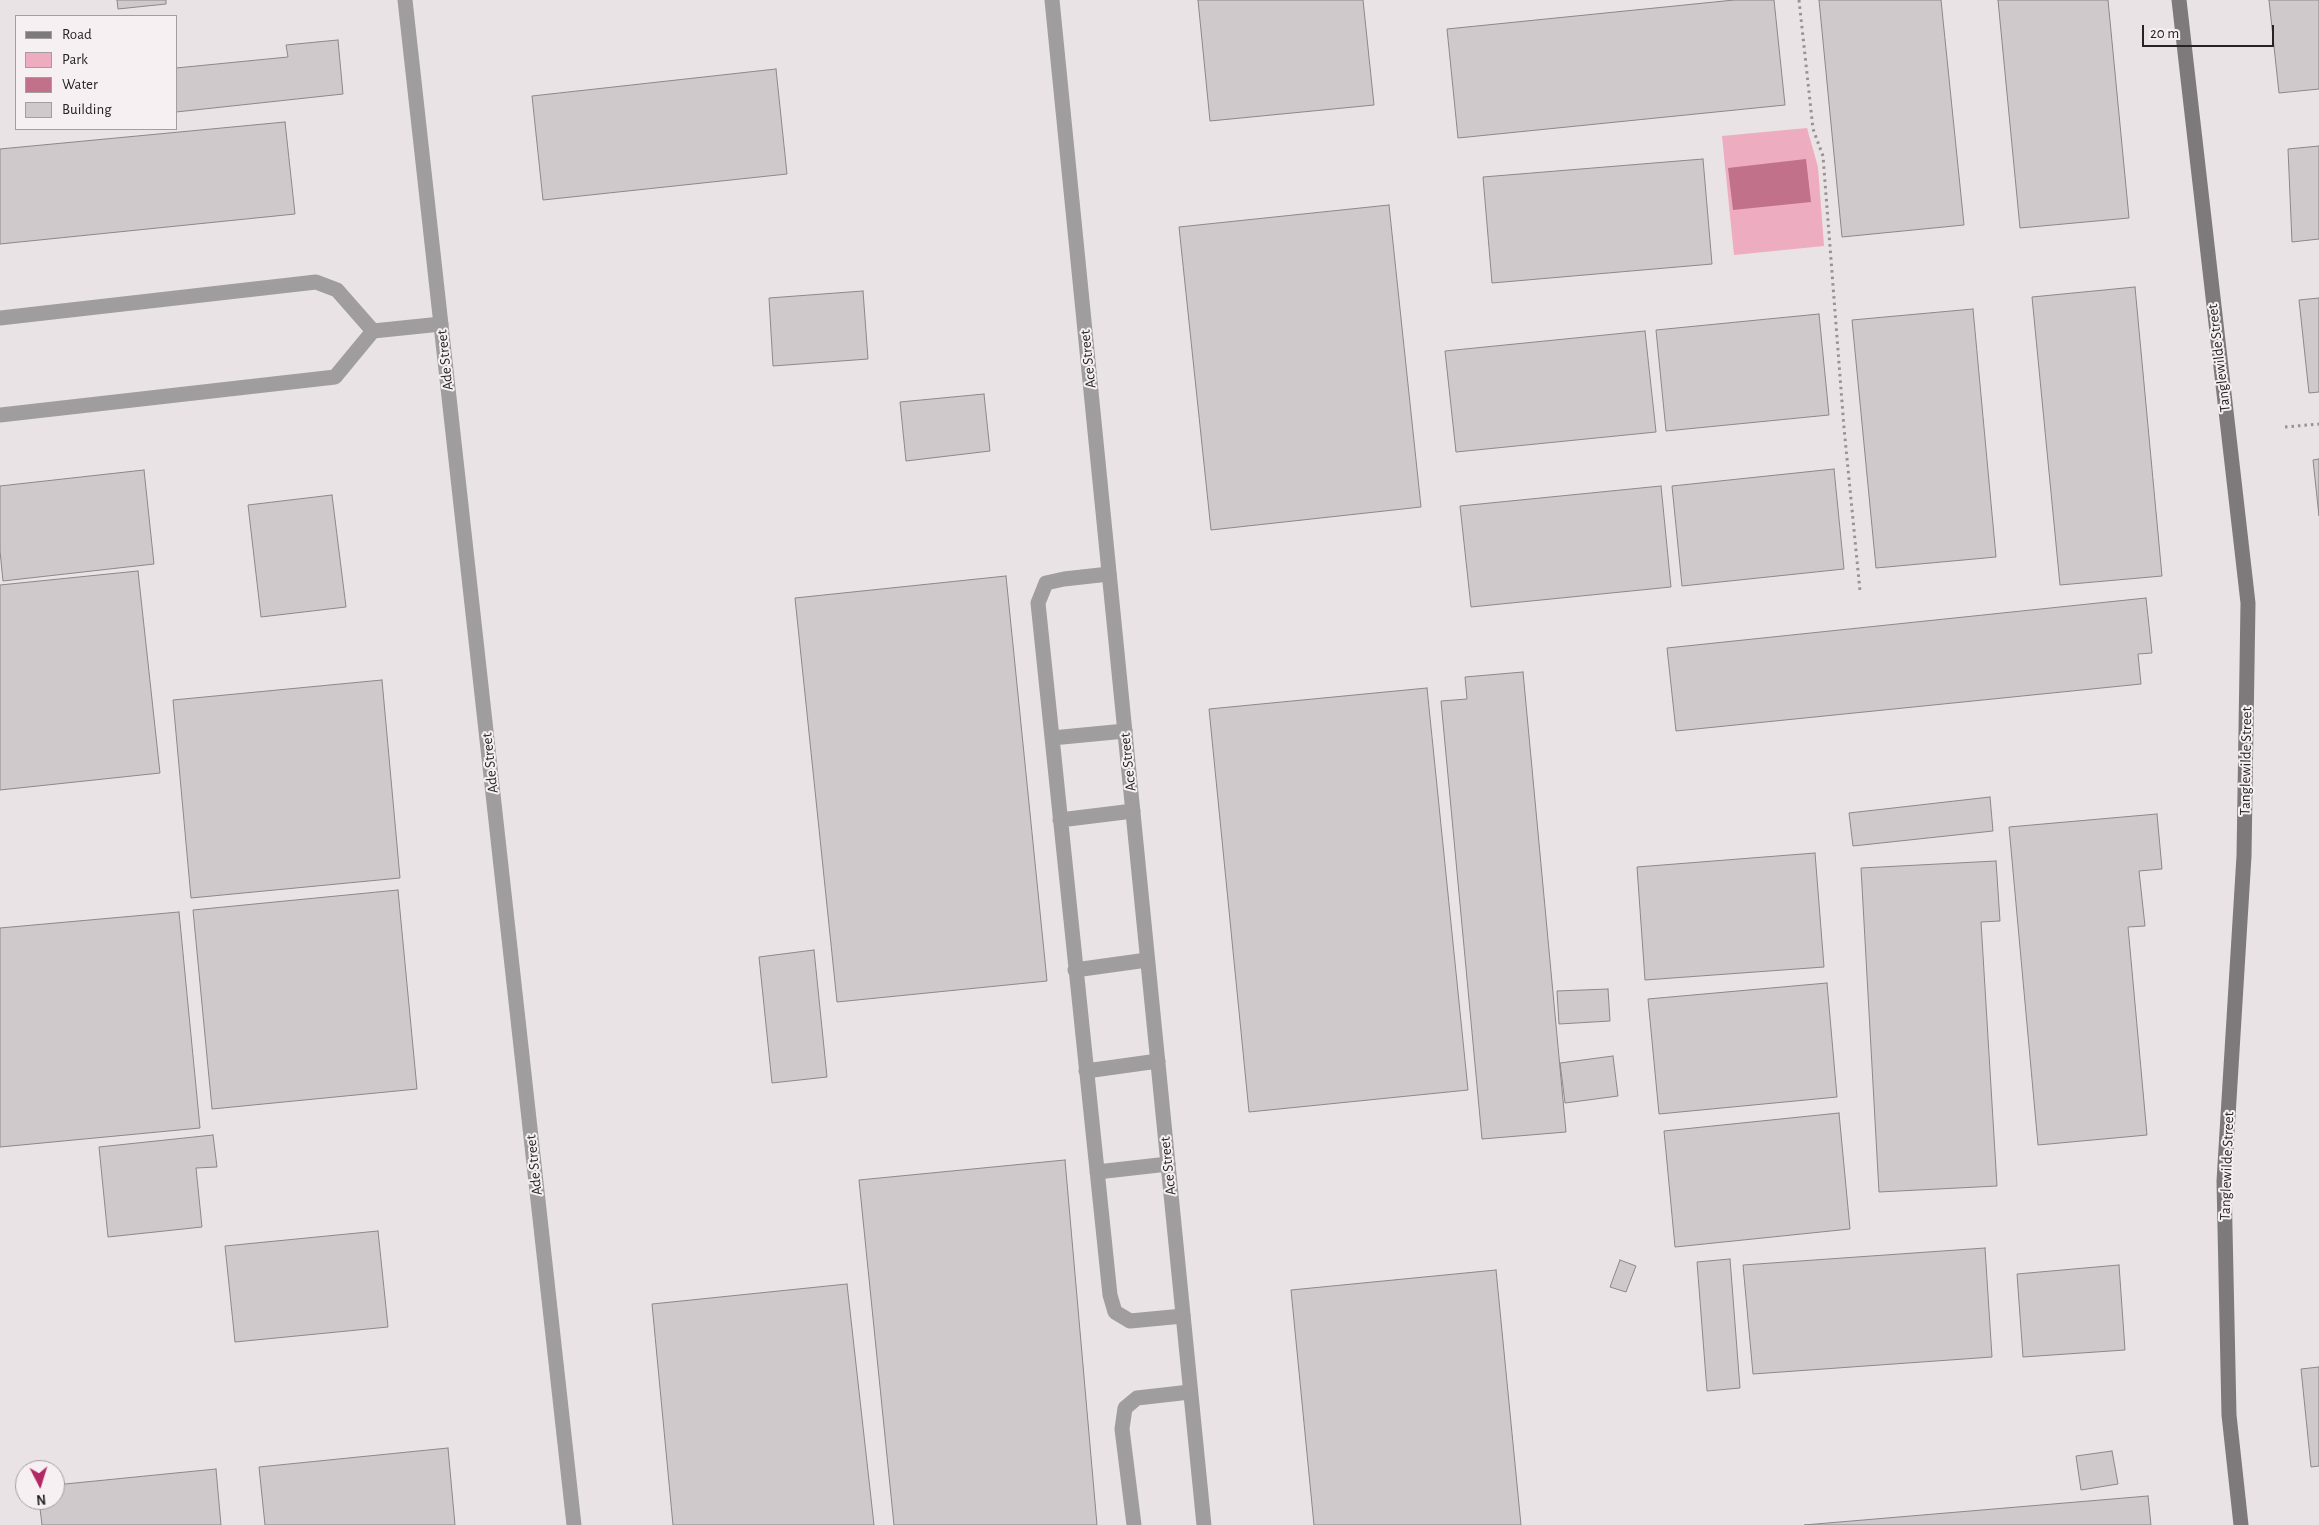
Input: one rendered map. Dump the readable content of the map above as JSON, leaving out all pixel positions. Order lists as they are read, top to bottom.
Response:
{
  "streets": {
    "street": ["Tanglewilde Street", "Ace Street", "Ade Street"]
  },
  "legend": [
    "Road",
    "Park",
    "Water",
    "Building"
  ],
  "scale_bar": "20 m",
  "north": "bottom"
}
